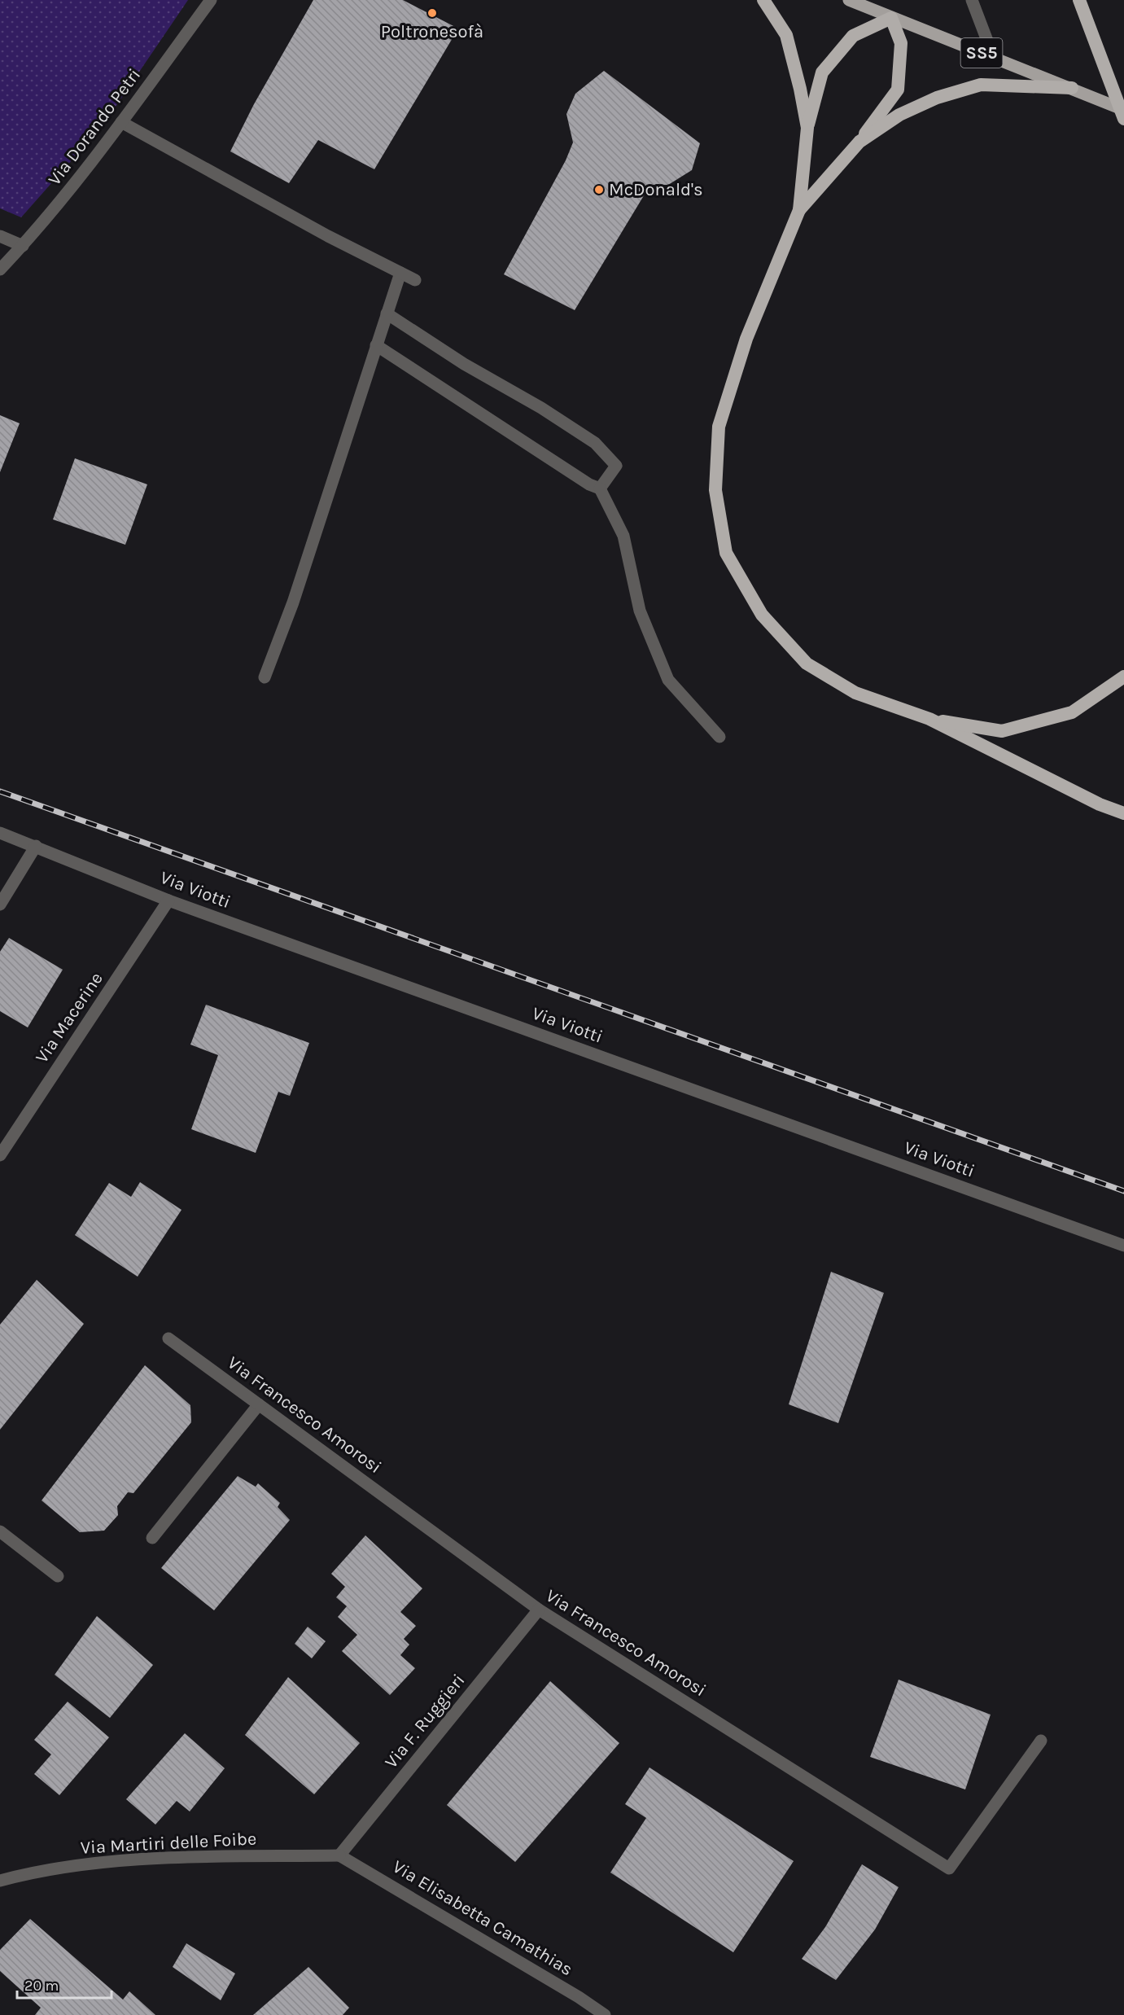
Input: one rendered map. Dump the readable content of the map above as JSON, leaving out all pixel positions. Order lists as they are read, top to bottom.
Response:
{
  "streets": {
    "main road": ["SS5"],
    "street": [
      "Via Dorando Petri",
      "Via Viotti",
      "Via Macerine",
      "Via Francesco Amorosi",
      "Via F. Ruggieri",
      "Via Martiri delle Foibe",
      "Via Elisabetta Camathias"
    ]
  },
  "crossings": [
    ["Via Viotti", "Via Macerine"],
    ["Via Francesco Amorosi", "Via F. Ruggieri"],
    ["Via F. Ruggieri", "Via Martiri delle Foibe"],
    ["Via F. Ruggieri", "Via Elisabetta Camathias"],
    ["Via Martiri delle Foibe", "Via Elisabetta Camathias"]
  ],
  "places": ["Poltronesofà", "McDonald's"],
  "scale_bar": "20 m"
}
